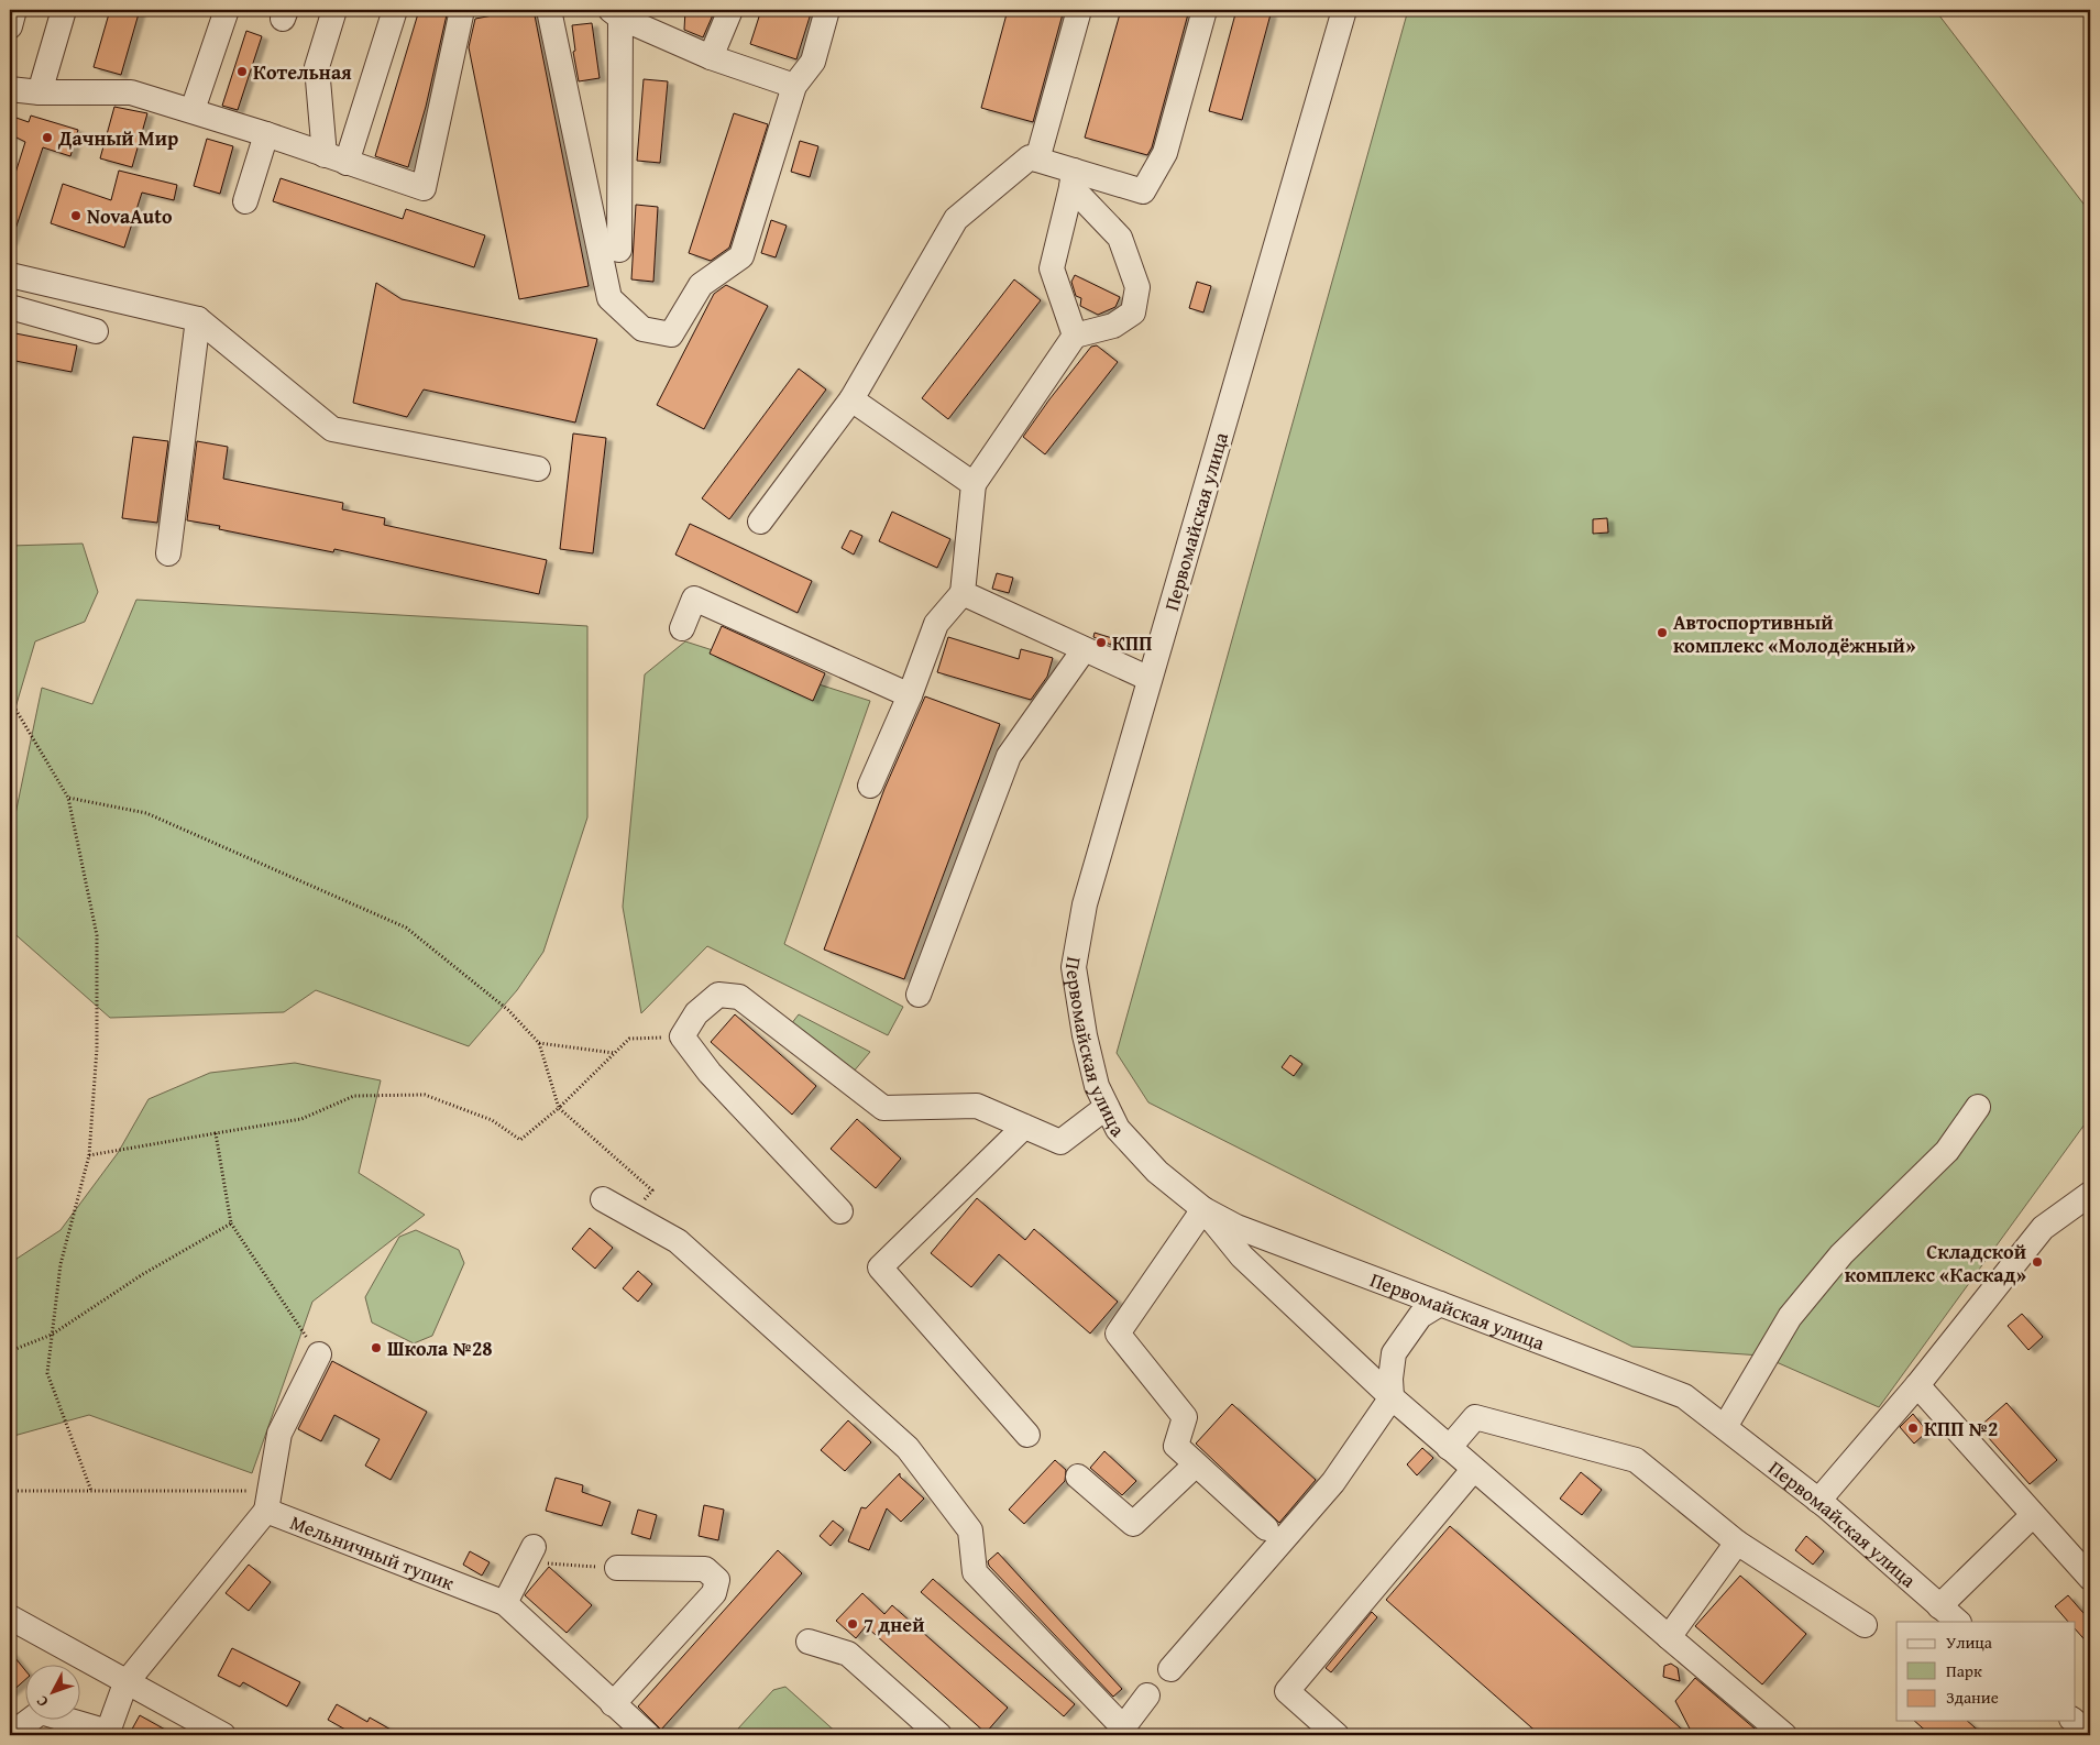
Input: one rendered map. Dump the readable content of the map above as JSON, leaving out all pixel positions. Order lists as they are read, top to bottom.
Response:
{
  "streets": {
    "street": ["Первомайская улица", "Мельничный тупик"]
  },
  "places": [
    "Котельная",
    "Дачный Мир",
    "NovaAuto",
    "Автоспортивный комплекс «Молодёжный»",
    "КПП",
    "Складской комплекс «Каскад»",
    "Школа №28",
    "КПП №2",
    "7 дней"
  ],
  "legend": ["Улица", "Парк", "Здание"],
  "north": "bottom left"
}
